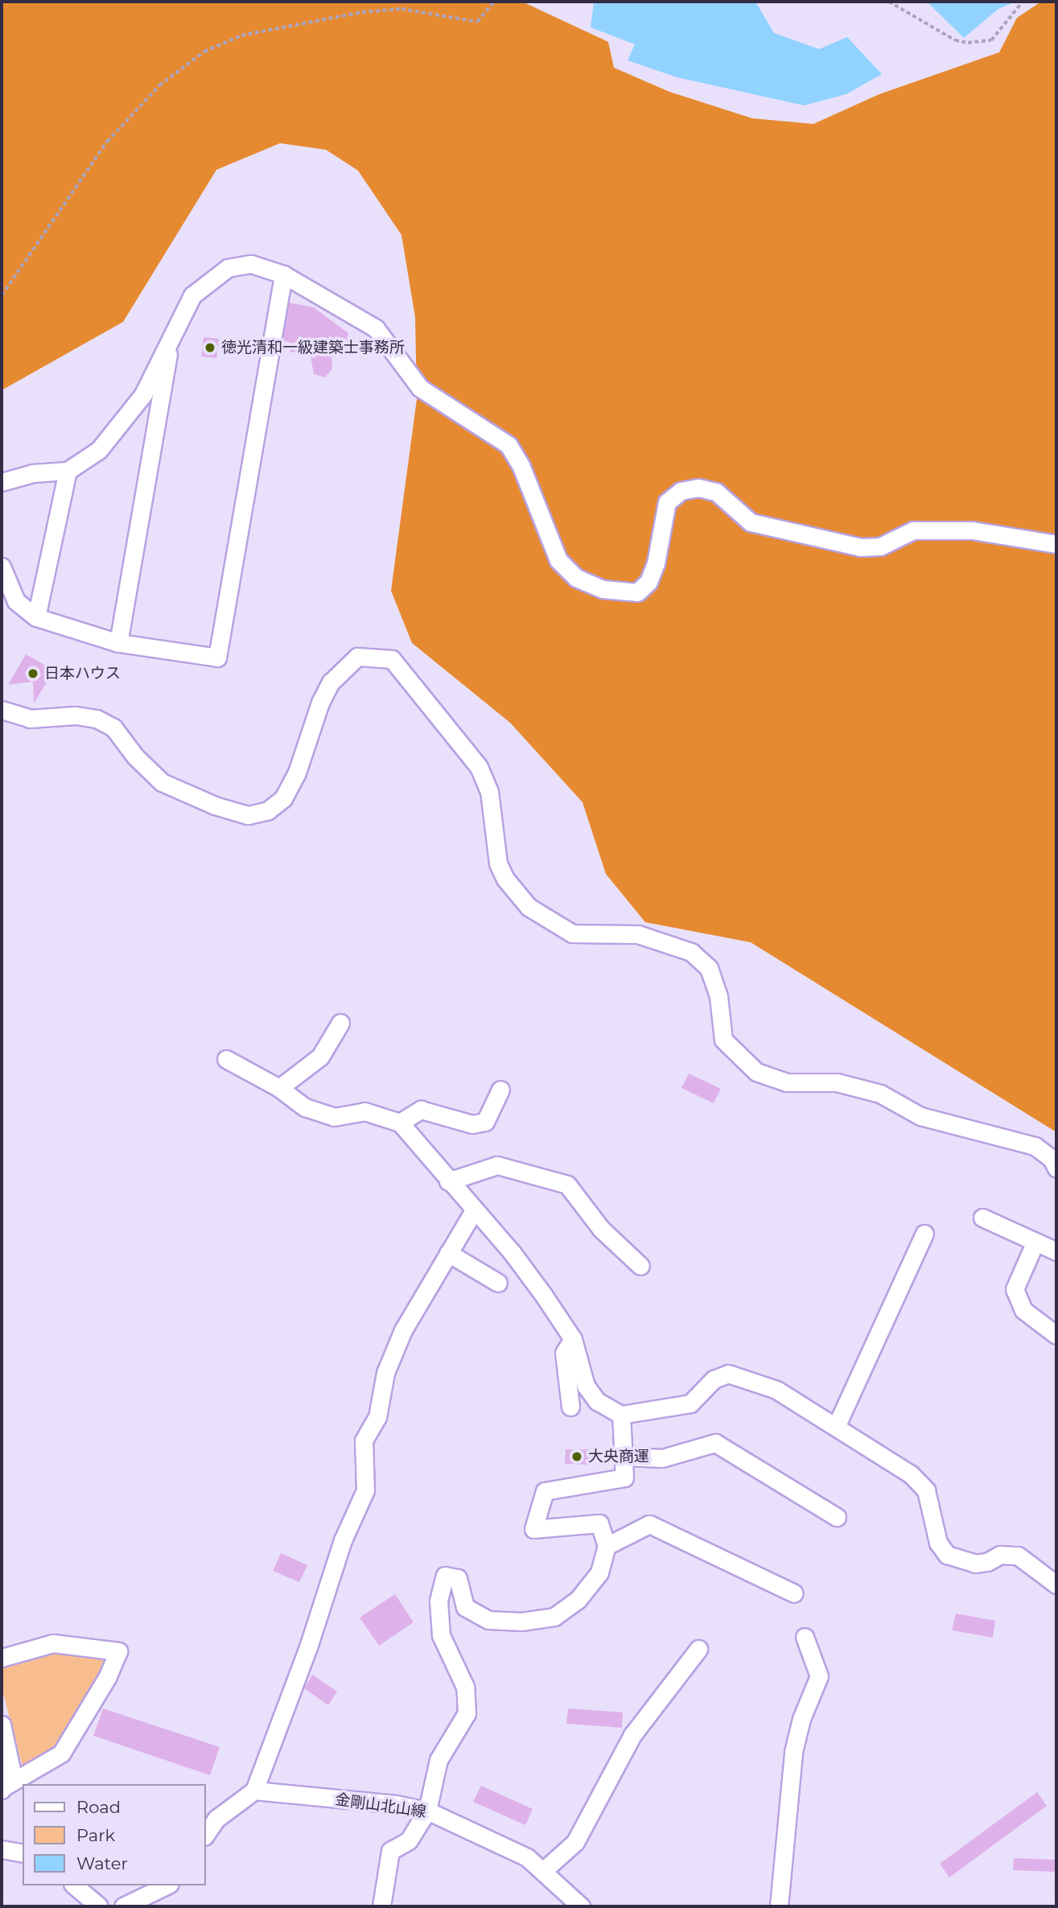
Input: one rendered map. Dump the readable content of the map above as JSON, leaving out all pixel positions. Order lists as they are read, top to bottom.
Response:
{
  "streets": {
    "street": ["金剛山北山線"]
  },
  "places": ["徳光清和一級建築士事務所", "日本ハウス", "大央商運"],
  "legend": ["Road", "Park", "Water"]
}
